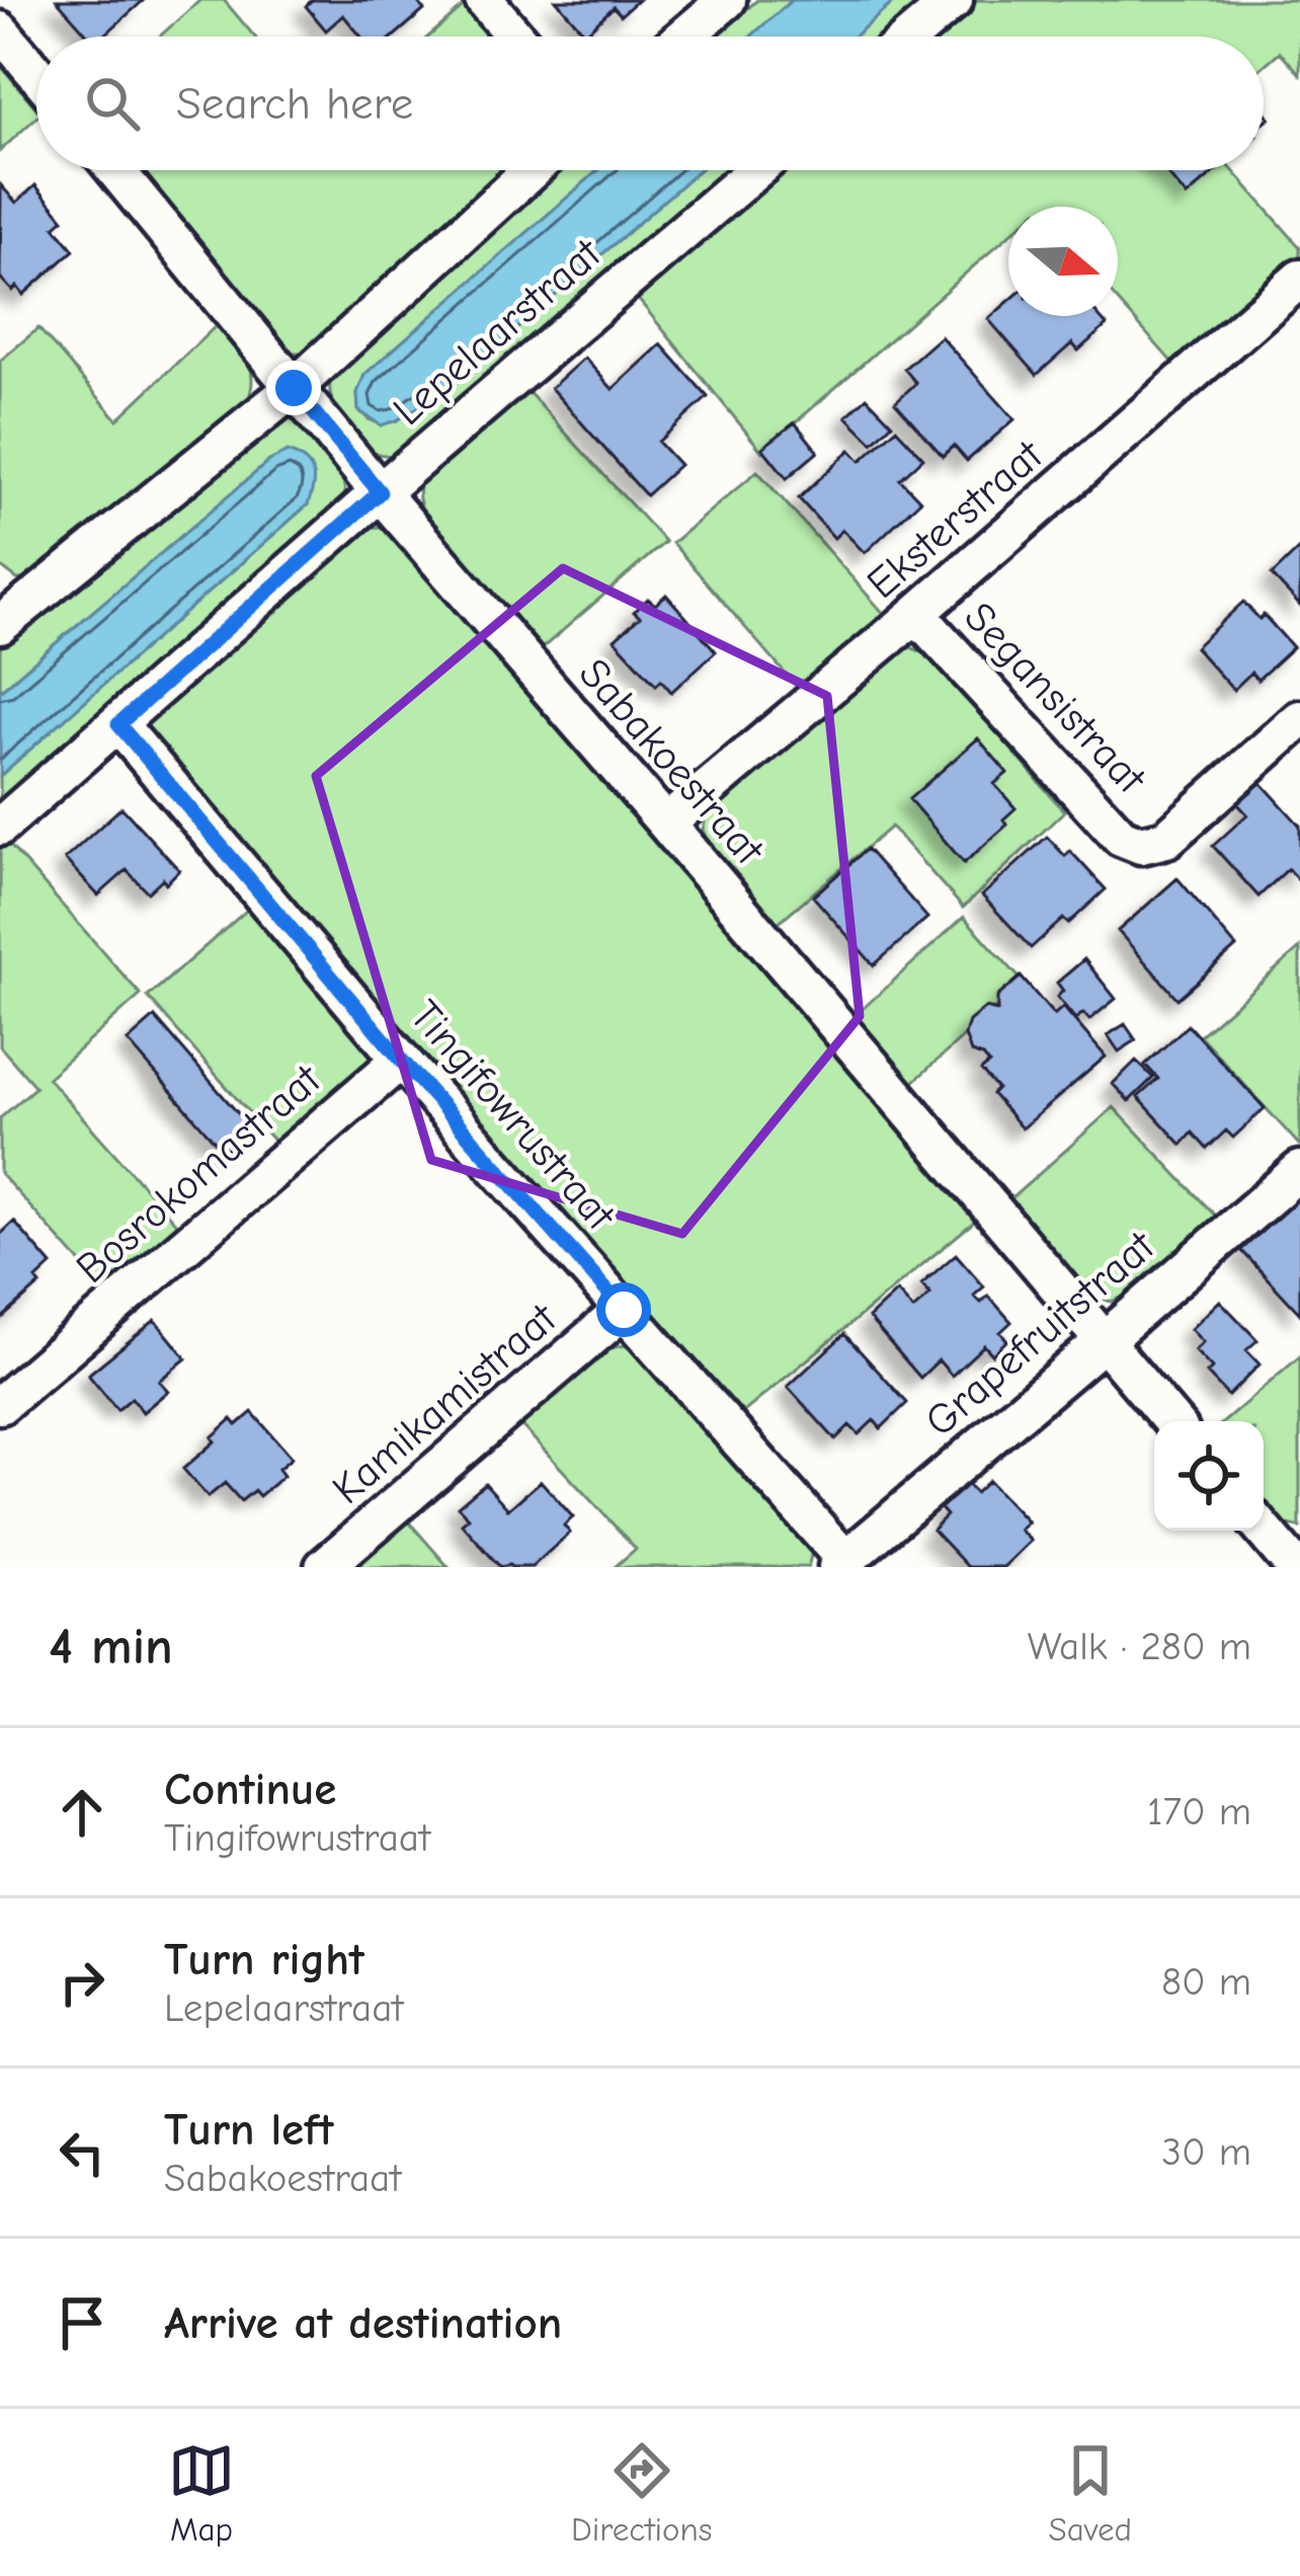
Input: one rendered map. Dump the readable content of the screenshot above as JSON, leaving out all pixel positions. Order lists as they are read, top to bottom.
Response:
{
  "streets": {
    "street": [
      "Lepelaarstraat",
      "Eksterstraat",
      "Segansistraat",
      "Sabakoestraat",
      "Tingifowrustraat",
      "Bosrokomastraat",
      "Grapefruitstraat",
      "Kamikamistraat"
    ]
  },
  "crossings": [
    ["Lepelaarstraat", "Sabakoestraat"],
    ["Lepelaarstraat", "Tingifowrustraat"],
    ["Eksterstraat", "Segansistraat"],
    ["Eksterstraat", "Sabakoestraat"],
    ["Sabakoestraat", "Grapefruitstraat"],
    ["Tingifowrustraat", "Bosrokomastraat"],
    ["Tingifowrustraat", "Grapefruitstraat"],
    ["Tingifowrustraat", "Kamikamistraat"]
  ],
  "north": "right",
  "page": {
    "search": "Search here",
    "heading": ["4 min", "Walk · 280 m"],
    "list": [
      ["Continue", "Tingifowrustraat", "170 m"],
      ["Turn right", "Lepelaarstraat", "80 m"],
      ["Turn left", "Sabakoestraat", "30 m"],
      "Arrive at destination"
    ],
    "nav": ["Map", "Directions", "Saved"]
  }
}
